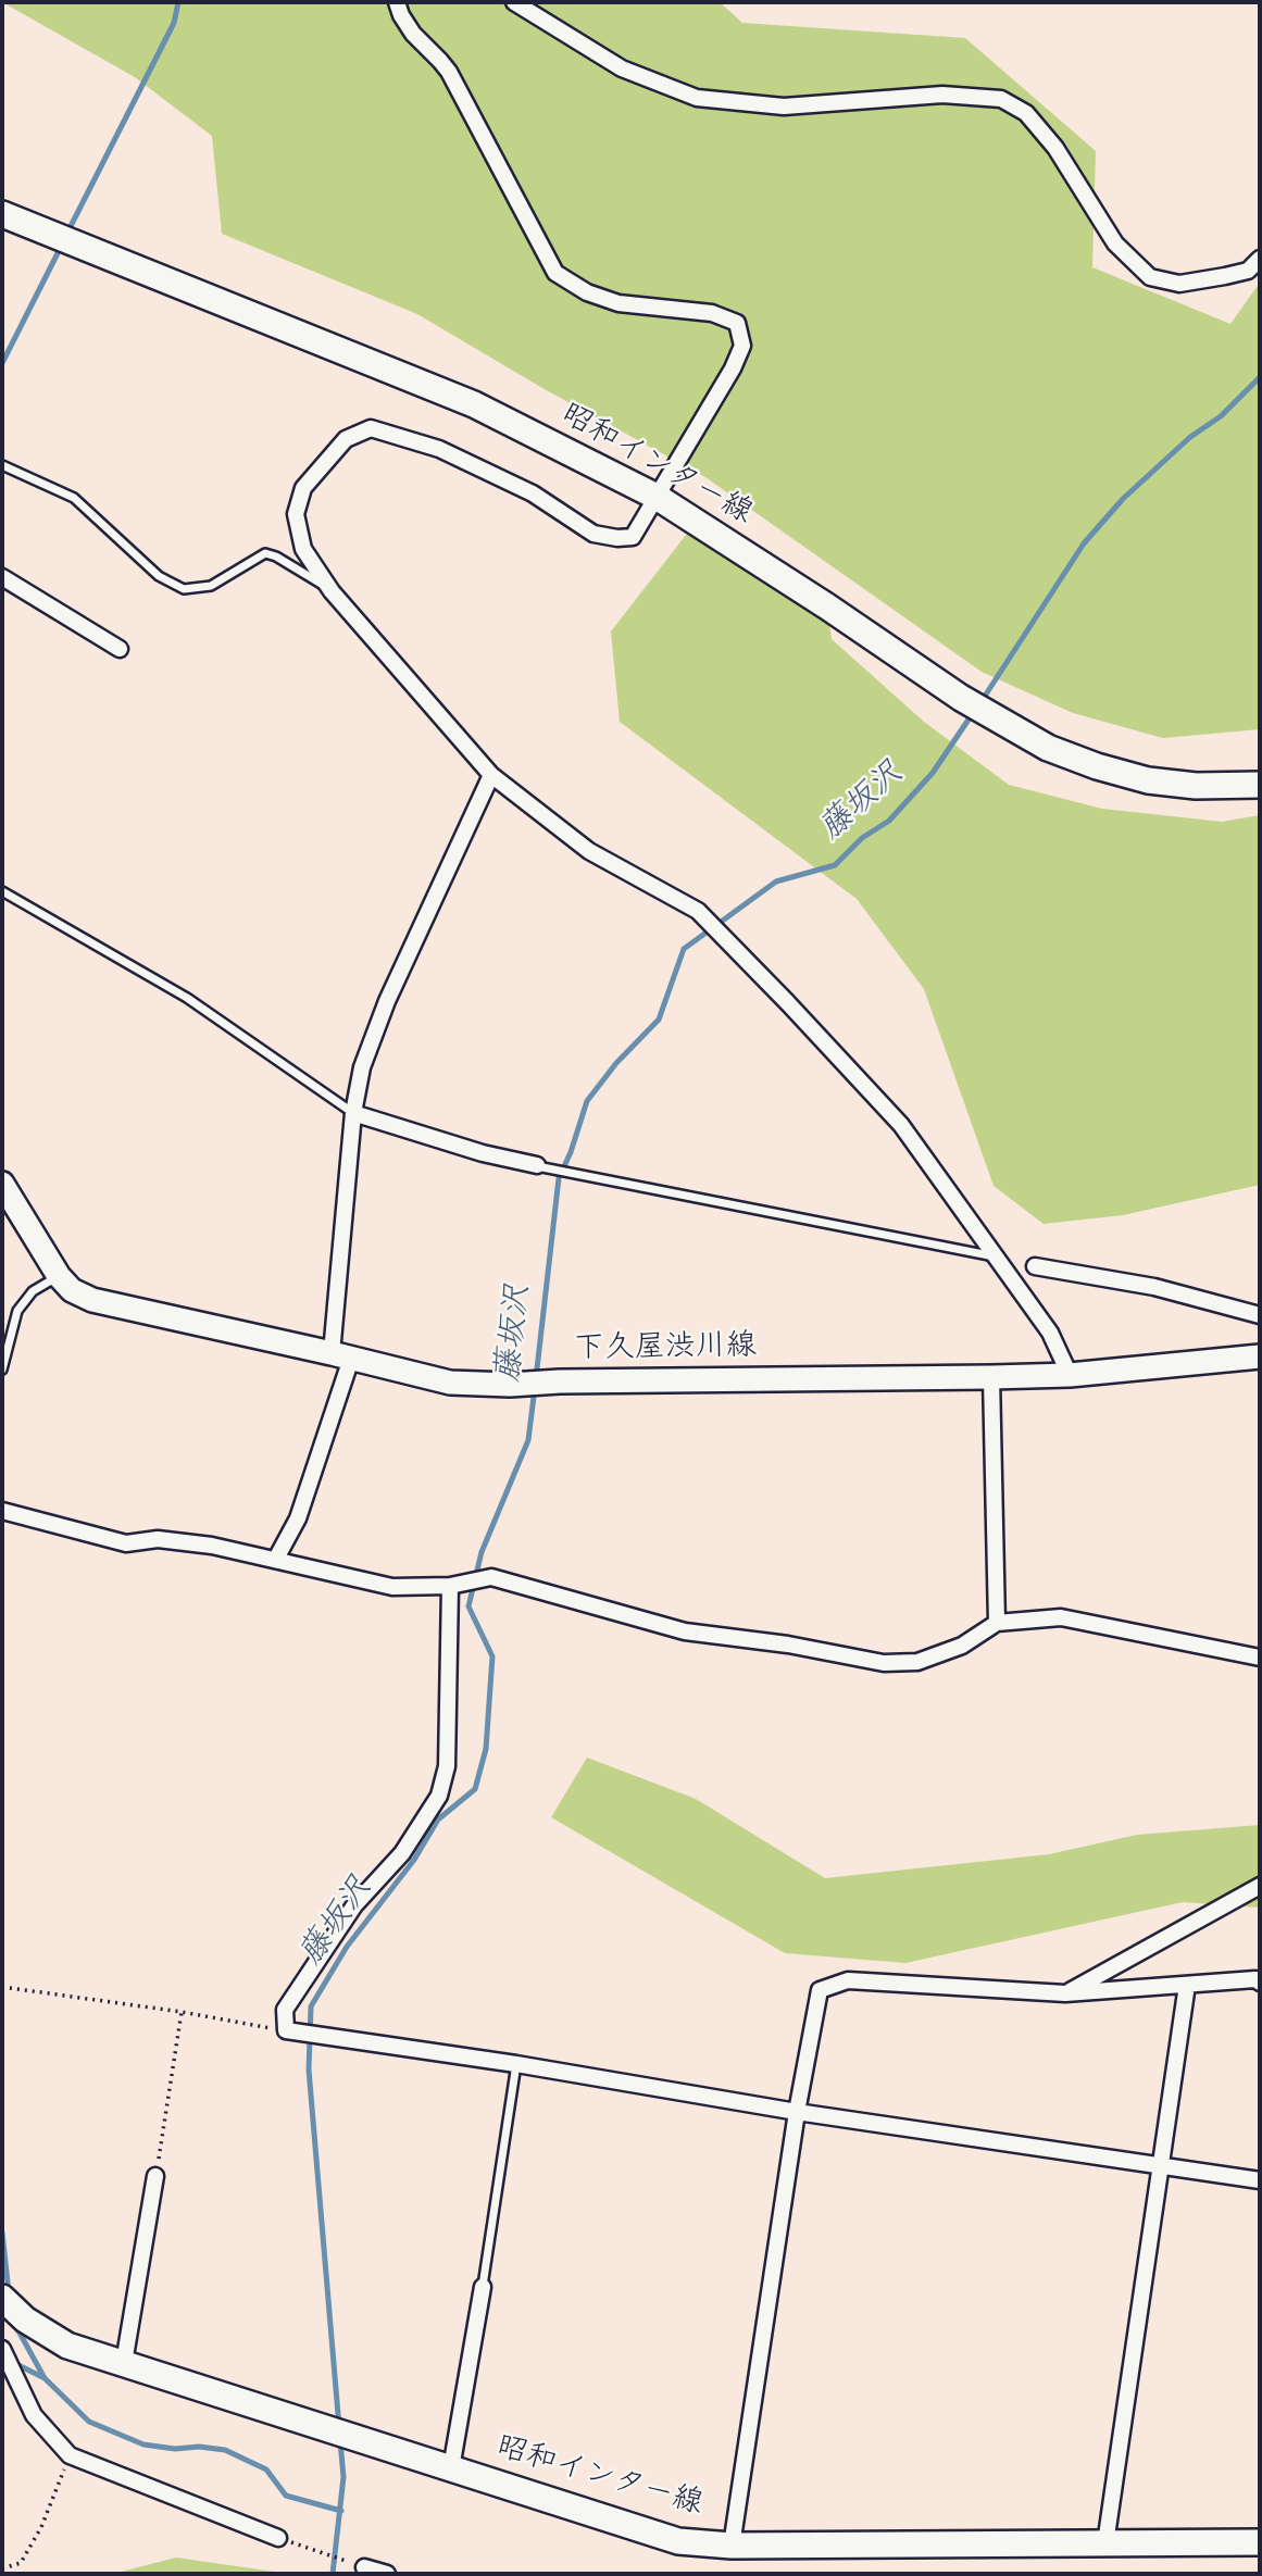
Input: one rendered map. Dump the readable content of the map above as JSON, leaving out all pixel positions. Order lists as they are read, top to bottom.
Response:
{
  "streets": {
    "main road": ["昭和インター線", "下久屋渋川線"]
  },
  "water": ["藤坂沢"]
}
